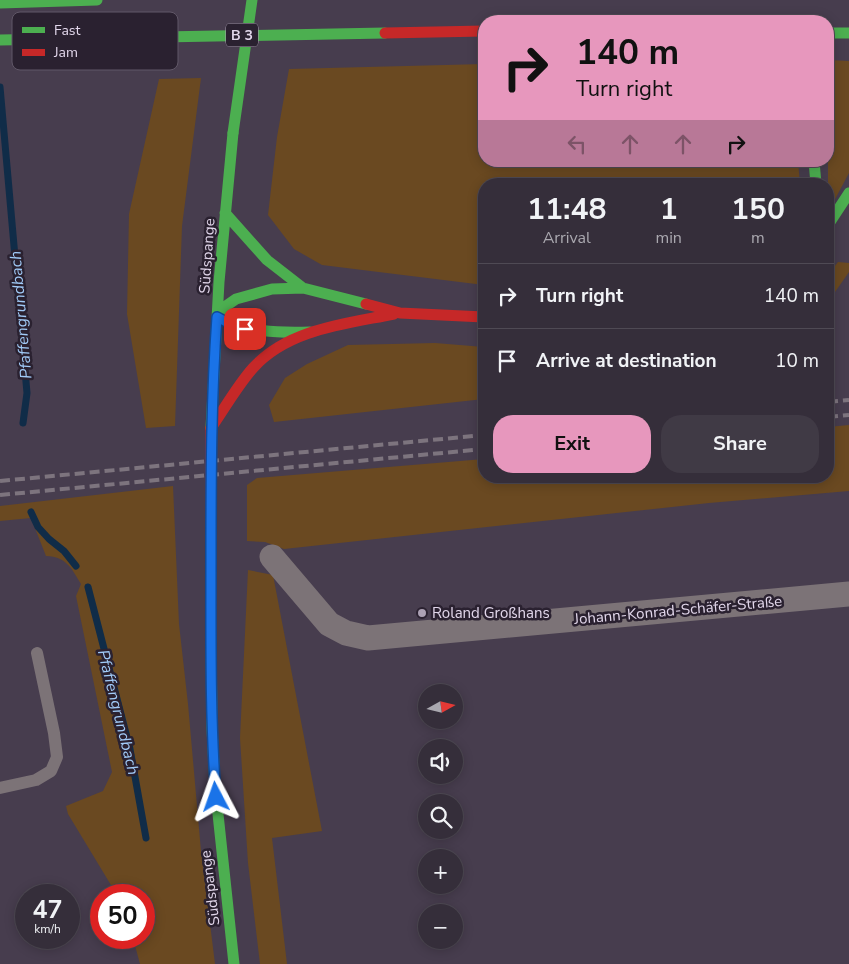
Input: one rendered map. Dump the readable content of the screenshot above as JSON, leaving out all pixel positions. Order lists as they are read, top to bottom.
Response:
{
  "streets": {
    "main road": ["B 3", "Südspange"],
    "street": ["Johann-Konrad-Schäfer-Straße"]
  },
  "water": ["Pfaffengrundbach"],
  "places": ["Roland Großhans"],
  "legend": ["Fast", "Jam"],
  "north": "right",
  "page": {
    "turn": ["140 m", "Turn right"],
    "eta": [
      "11:48",
      "Arrival",
      "1",
      "min",
      "150",
      "m"
    ],
    "list": [
      {
        "name": "Turn right",
        "value": "140 m"
      },
      {
        "name": "Arrive at destination",
        "value": "10 m"
      }
    ],
    "buttons": ["Exit", "Share"],
    "map_buttons": ["+", "−"],
    "speed": "47 km/h",
    "limit": "50"
  }
}
